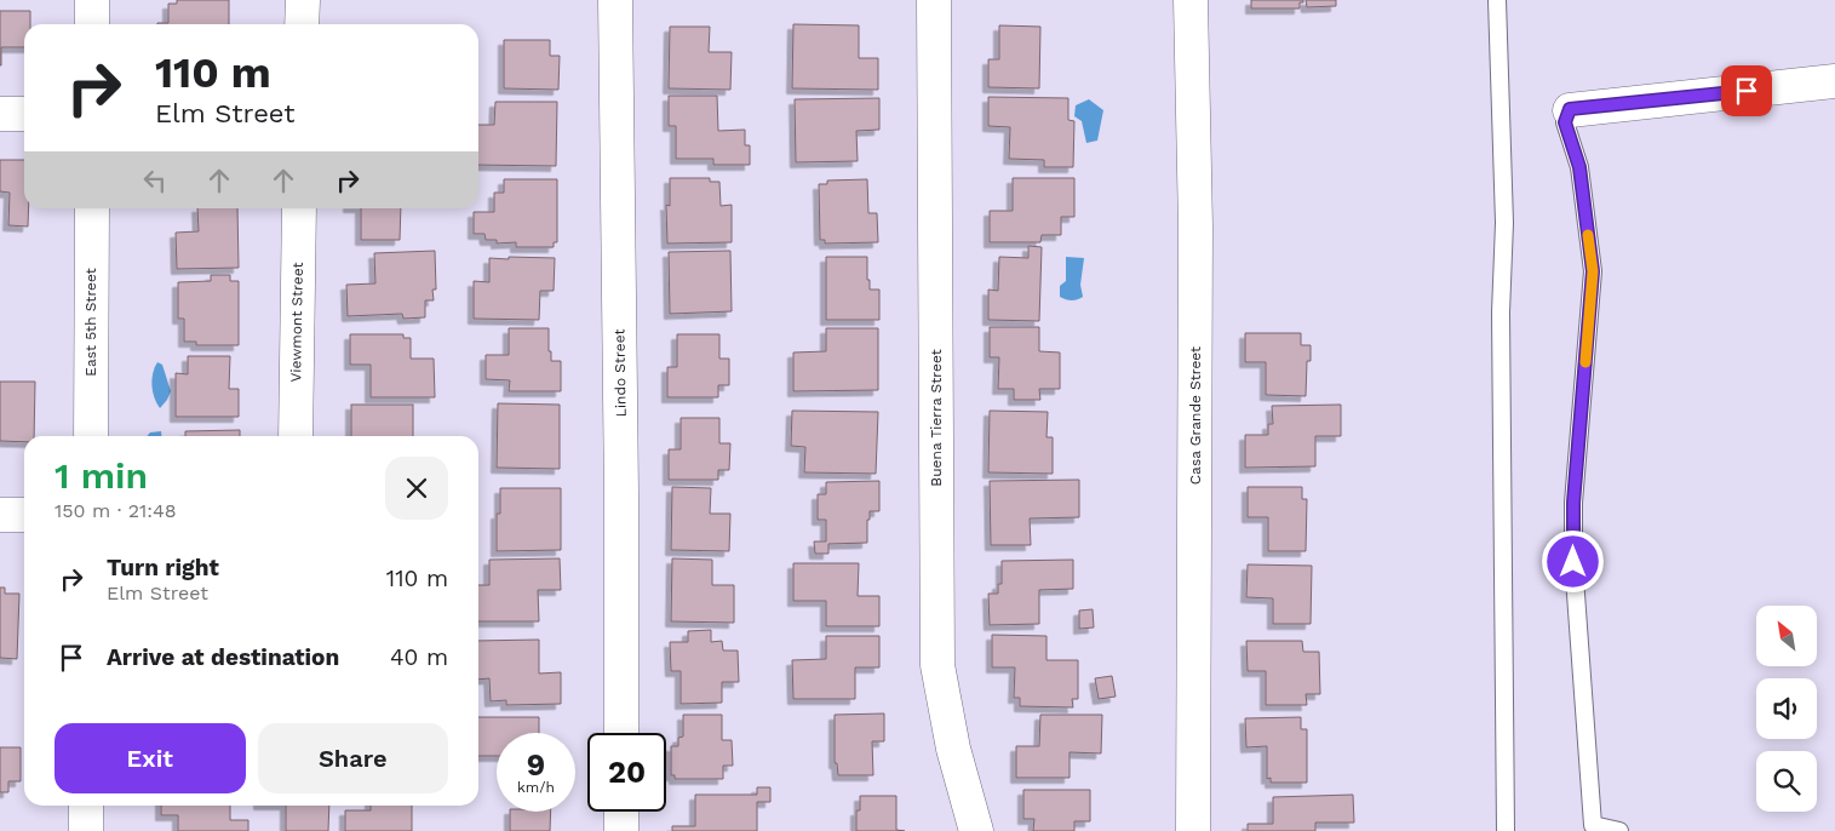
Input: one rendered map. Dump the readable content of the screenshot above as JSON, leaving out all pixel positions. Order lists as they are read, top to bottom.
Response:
{
  "streets": {
    "street": [
      "East 5th Street",
      "Viewmont Street",
      "Lindo Street",
      "Casa Grande Street",
      "Buena Tierra Street"
    ]
  },
  "north": "top left",
  "page": {
    "turn": ["110 m", "Elm Street"],
    "heading": ["1 min", "150 m · 21:48"],
    "list": [
      {
        "name": "Turn right",
        "note": "Elm Street",
        "value": "110 m"
      },
      {
        "name": "Arrive at destination",
        "value": "40 m"
      }
    ],
    "buttons": ["Exit", "Share"],
    "speed": "9 km/h",
    "limit": "20"
  }
}
